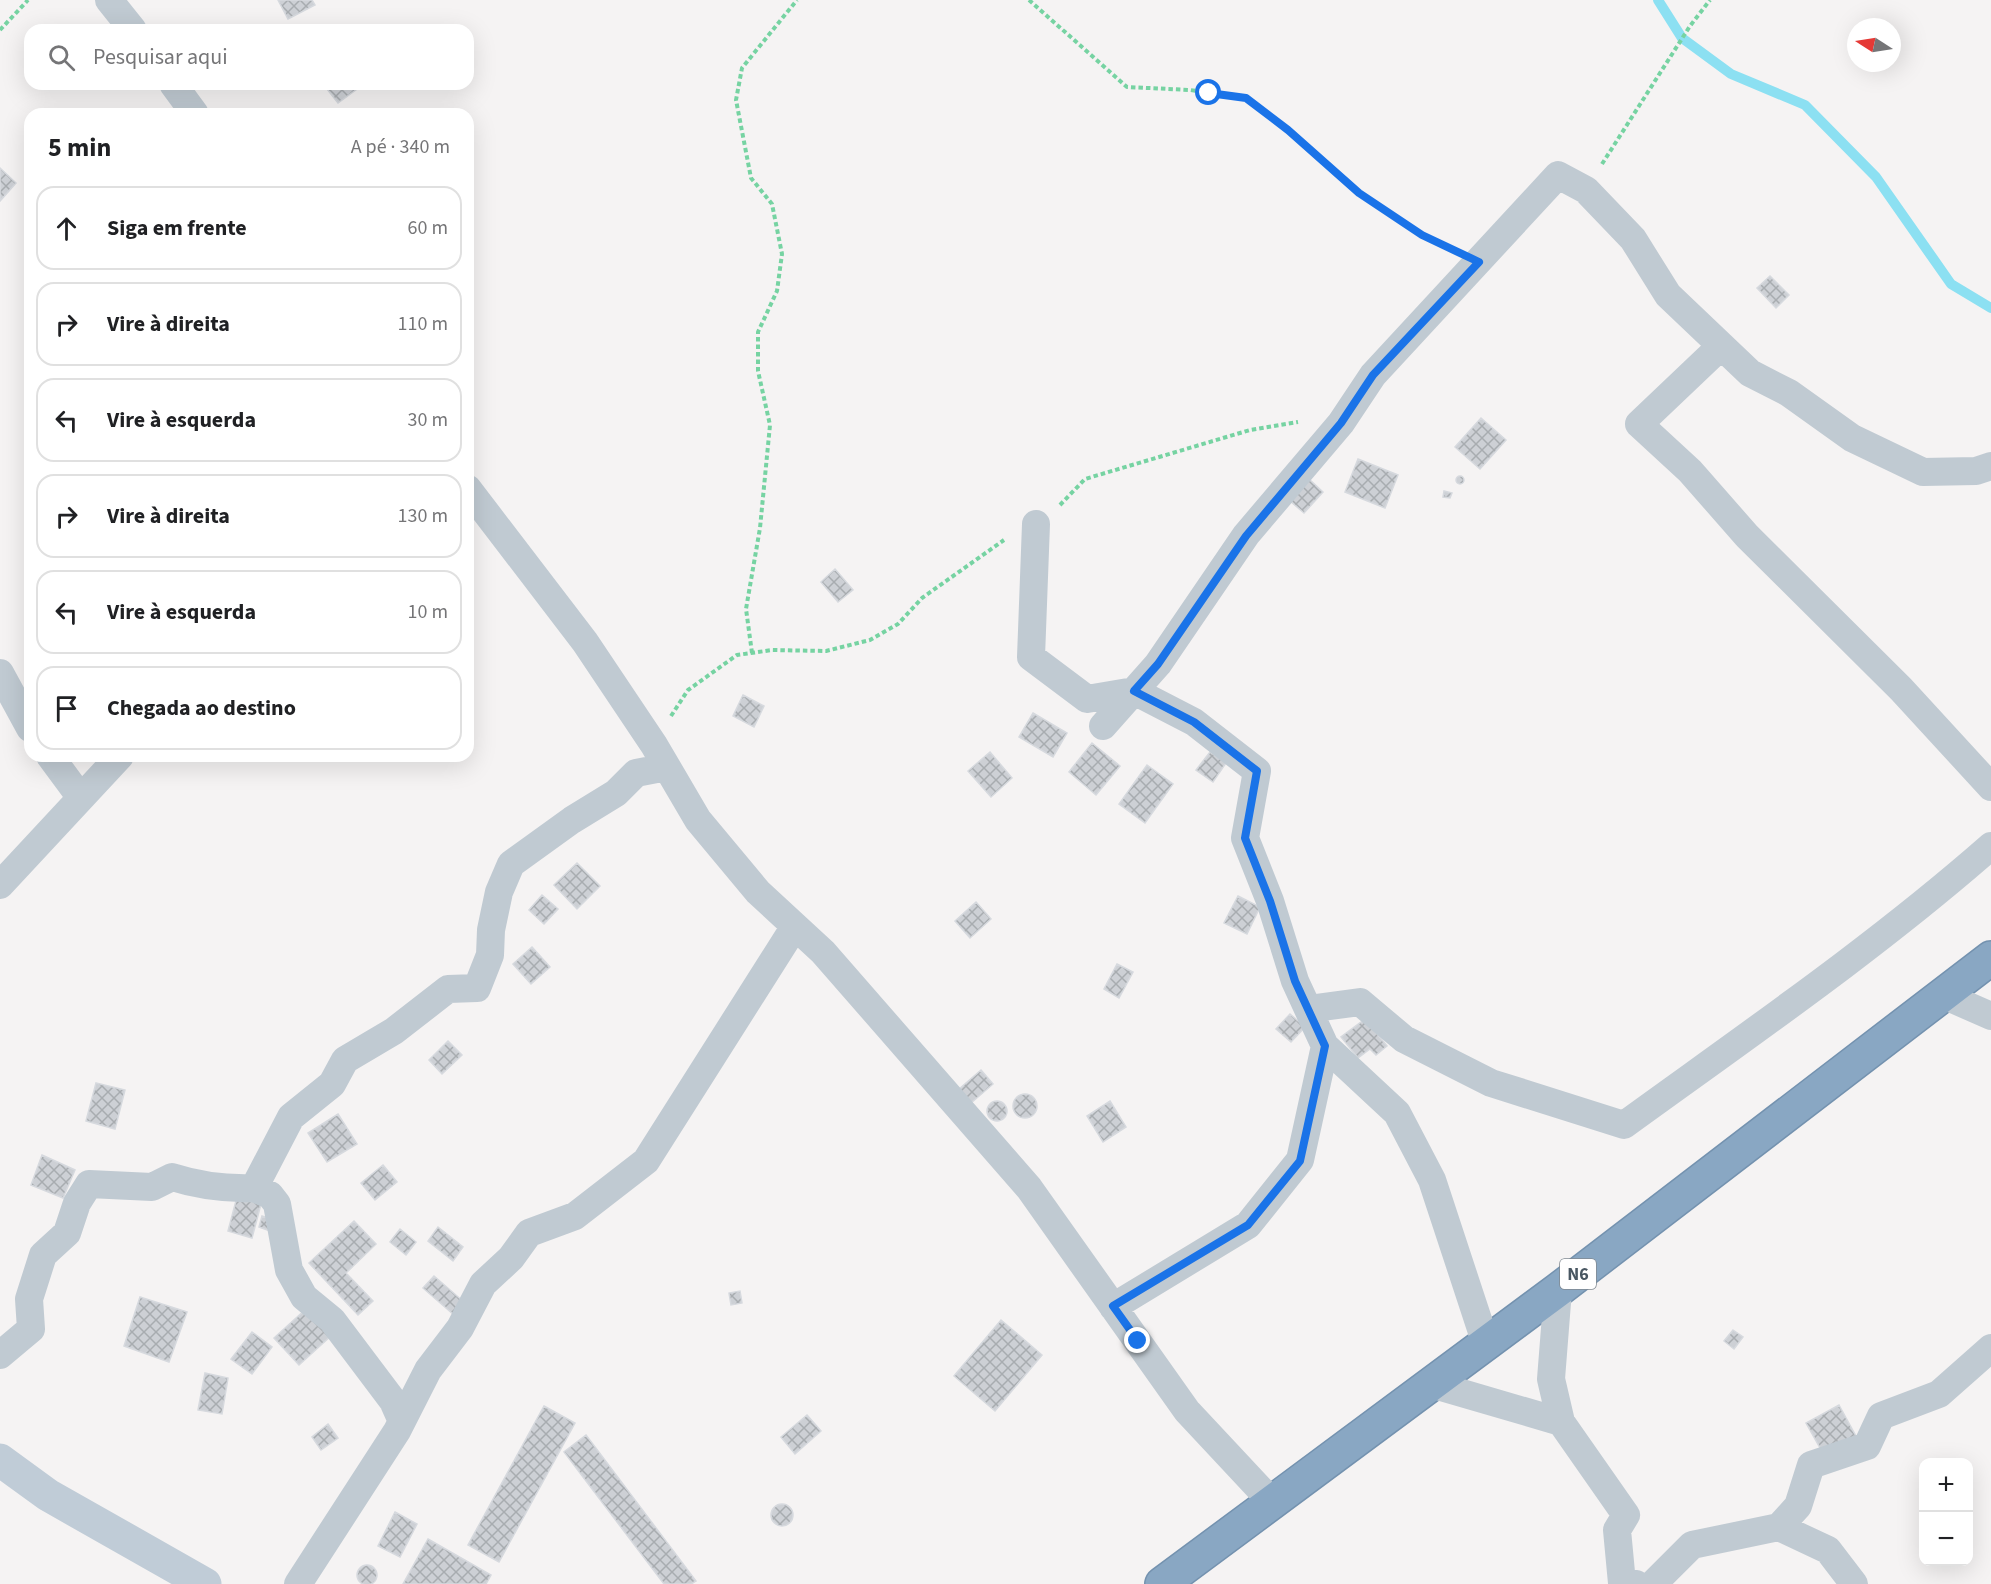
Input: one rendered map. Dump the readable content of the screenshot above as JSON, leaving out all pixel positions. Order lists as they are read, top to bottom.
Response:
{
  "streets": {
    "highway": ["N6"]
  },
  "north": "left",
  "page": {
    "search": "Pesquisar aqui",
    "heading": ["5 min", "A pé · 340 m"],
    "list": [
      ["Siga em frente", "60 m"],
      ["Vire à direita", "110 m"],
      ["Vire à esquerda", "30 m"],
      ["Vire à direita", "130 m"],
      ["Vire à esquerda", "10 m"],
      "Chegada ao destino"
    ],
    "map_buttons": ["+", "−"]
  }
}
